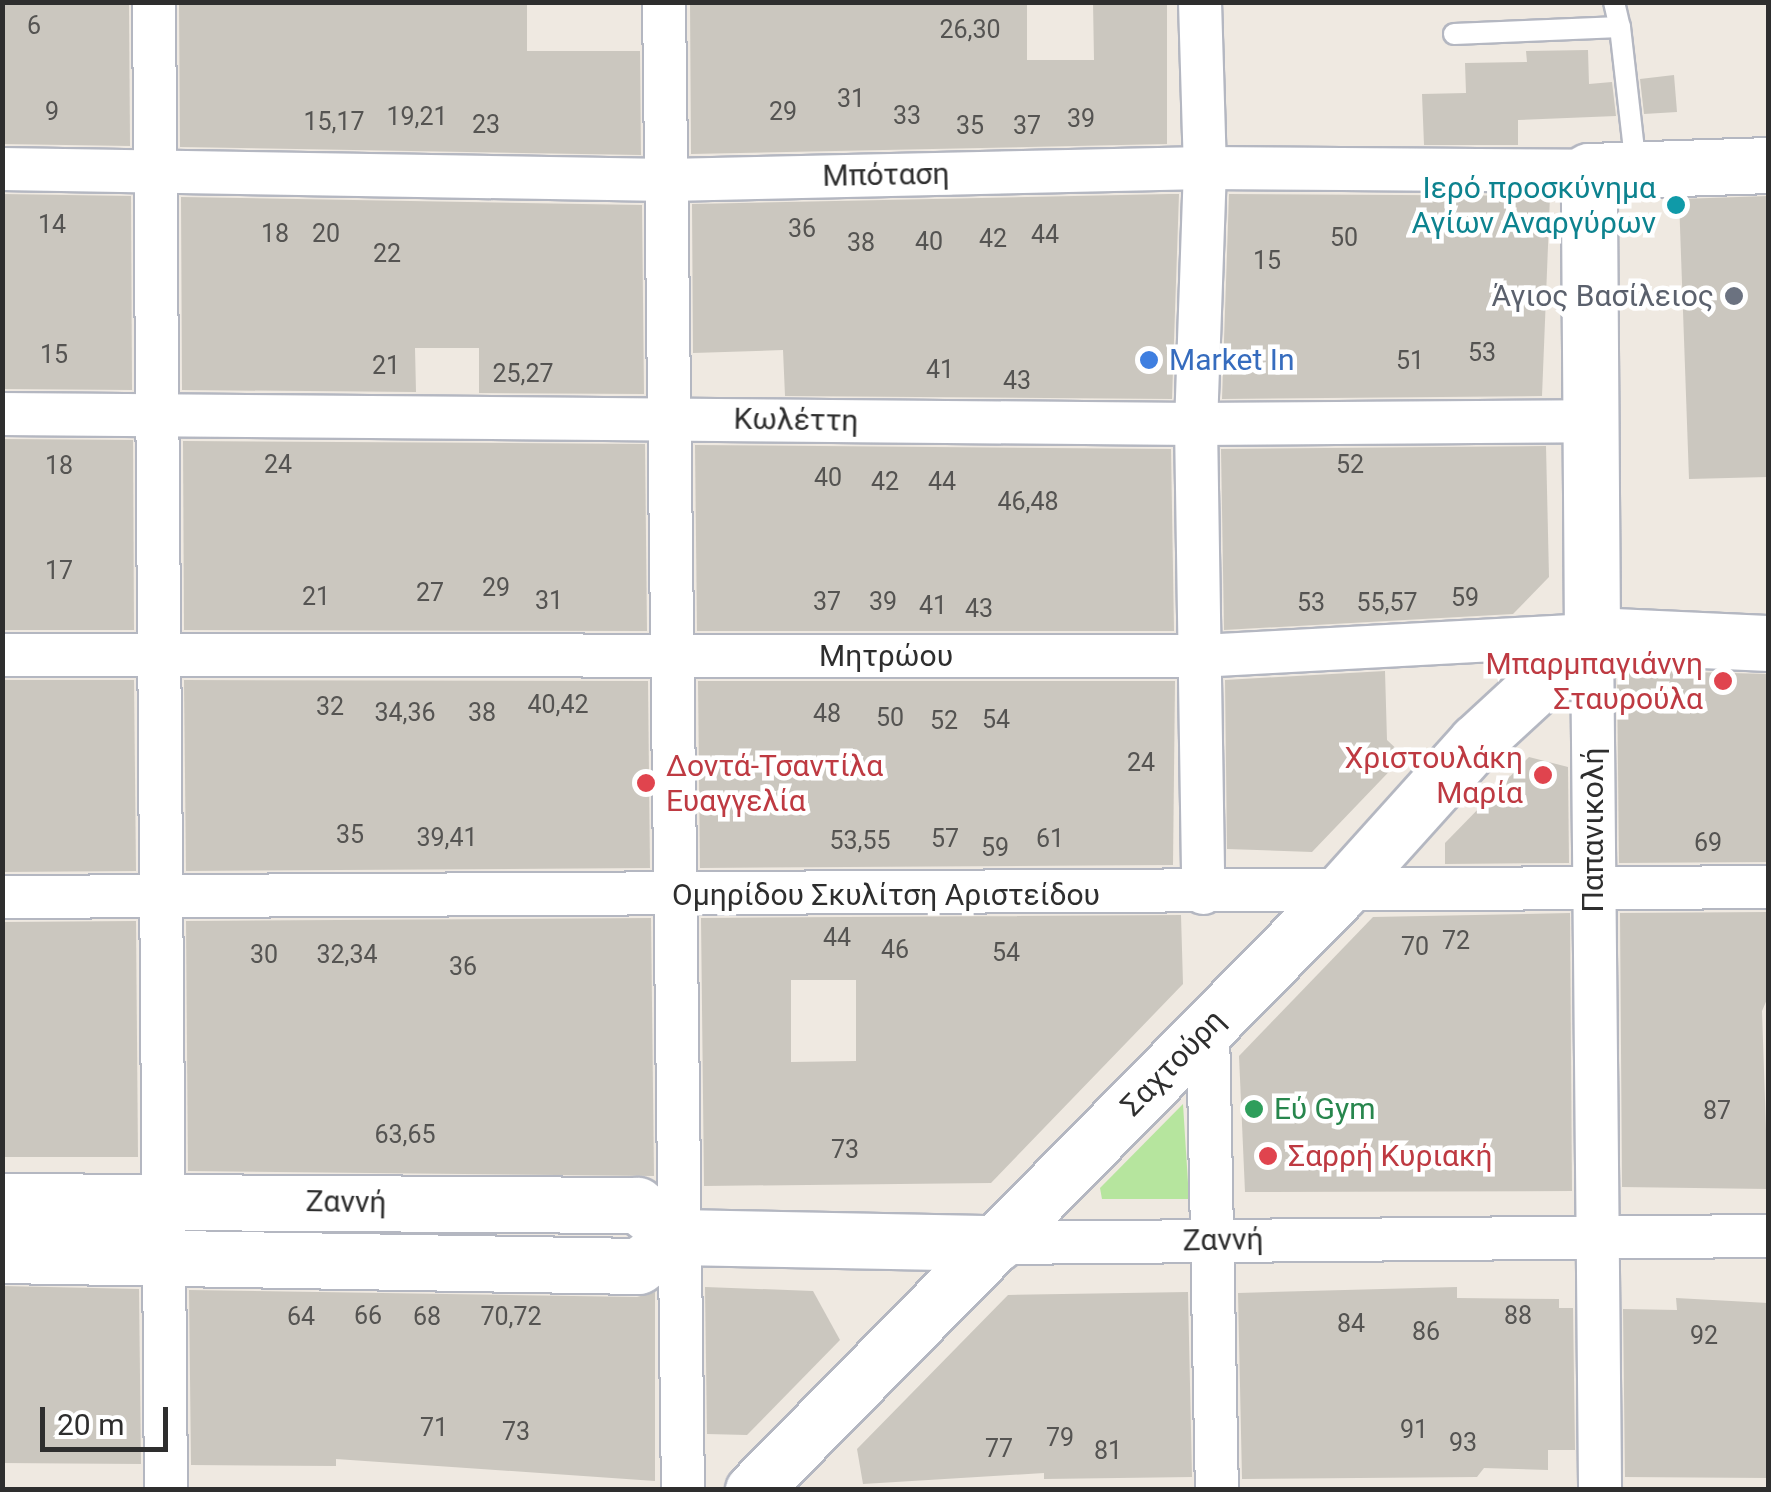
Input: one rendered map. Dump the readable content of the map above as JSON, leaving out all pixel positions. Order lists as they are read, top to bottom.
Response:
{
  "streets": {
    "street": [
      "Μπόταση",
      "Κωλέττη",
      "Μητρώου",
      "Παπανικολή",
      "Ομηρίδου Σκυλίτση Αριστείδου",
      "Σαχτούρη",
      "Ζαννή"
    ]
  },
  "crossings": [
    ["Μπόταση", "Παπανικολή"],
    ["Κωλέττη", "Παπανικολή"],
    ["Μητρώου", "Παπανικολή"],
    ["Μητρώου", "Σαχτούρη"],
    ["Παπανικολή", "Ομηρίδου Σκυλίτση Αριστείδου"],
    ["Παπανικολή", "Σαχτούρη"],
    ["Παπανικολή", "Ζαννή"],
    ["Ομηρίδου Σκυλίτση Αριστείδου", "Σαχτούρη"],
    ["Σαχτούρη", "Ζαννή"]
  ],
  "places": [
    "Ιερό προσκύνημα Αγίων Αναργύρων",
    "Άγιος Βασίλειος",
    "Market In",
    "Μπαρμπαγιάννη Σταυρούλα",
    "Χριστουλάκη Μαρία",
    "Δοντά-Τσαντίλα Ευαγγελία",
    "Εύ Gym",
    "Σαρρή Κυριακή"
  ],
  "house_numbers": [
    "6",
    "26,30",
    "31",
    "9",
    "29",
    "33",
    "19,21",
    "39",
    "15,17",
    "23",
    "35",
    "37",
    "14",
    "36",
    "18",
    "20",
    "44",
    "50",
    "42",
    "40",
    "38",
    "22",
    "15",
    "53",
    "15",
    "51",
    "21",
    "41",
    "25,27",
    "43",
    "24",
    "52",
    "18",
    "40",
    "42",
    "44",
    "46,48",
    "17",
    "29",
    "27",
    "21",
    "59",
    "31",
    "37",
    "39",
    "53",
    "55,57",
    "41",
    "43",
    "40,42",
    "32",
    "34,36",
    "38",
    "48",
    "50",
    "54",
    "52",
    "24",
    "35",
    "39,41",
    "57",
    "61",
    "53,55",
    "69",
    "59",
    "44",
    "72",
    "70",
    "46",
    "54",
    "30",
    "32,34",
    "36",
    "87",
    "63,65",
    "73",
    "66",
    "88",
    "64",
    "68",
    "70,72",
    "84",
    "86",
    "92",
    "71",
    "91",
    "73",
    "79",
    "93",
    "77",
    "81"
  ],
  "scale_bar": "20 m"
}
